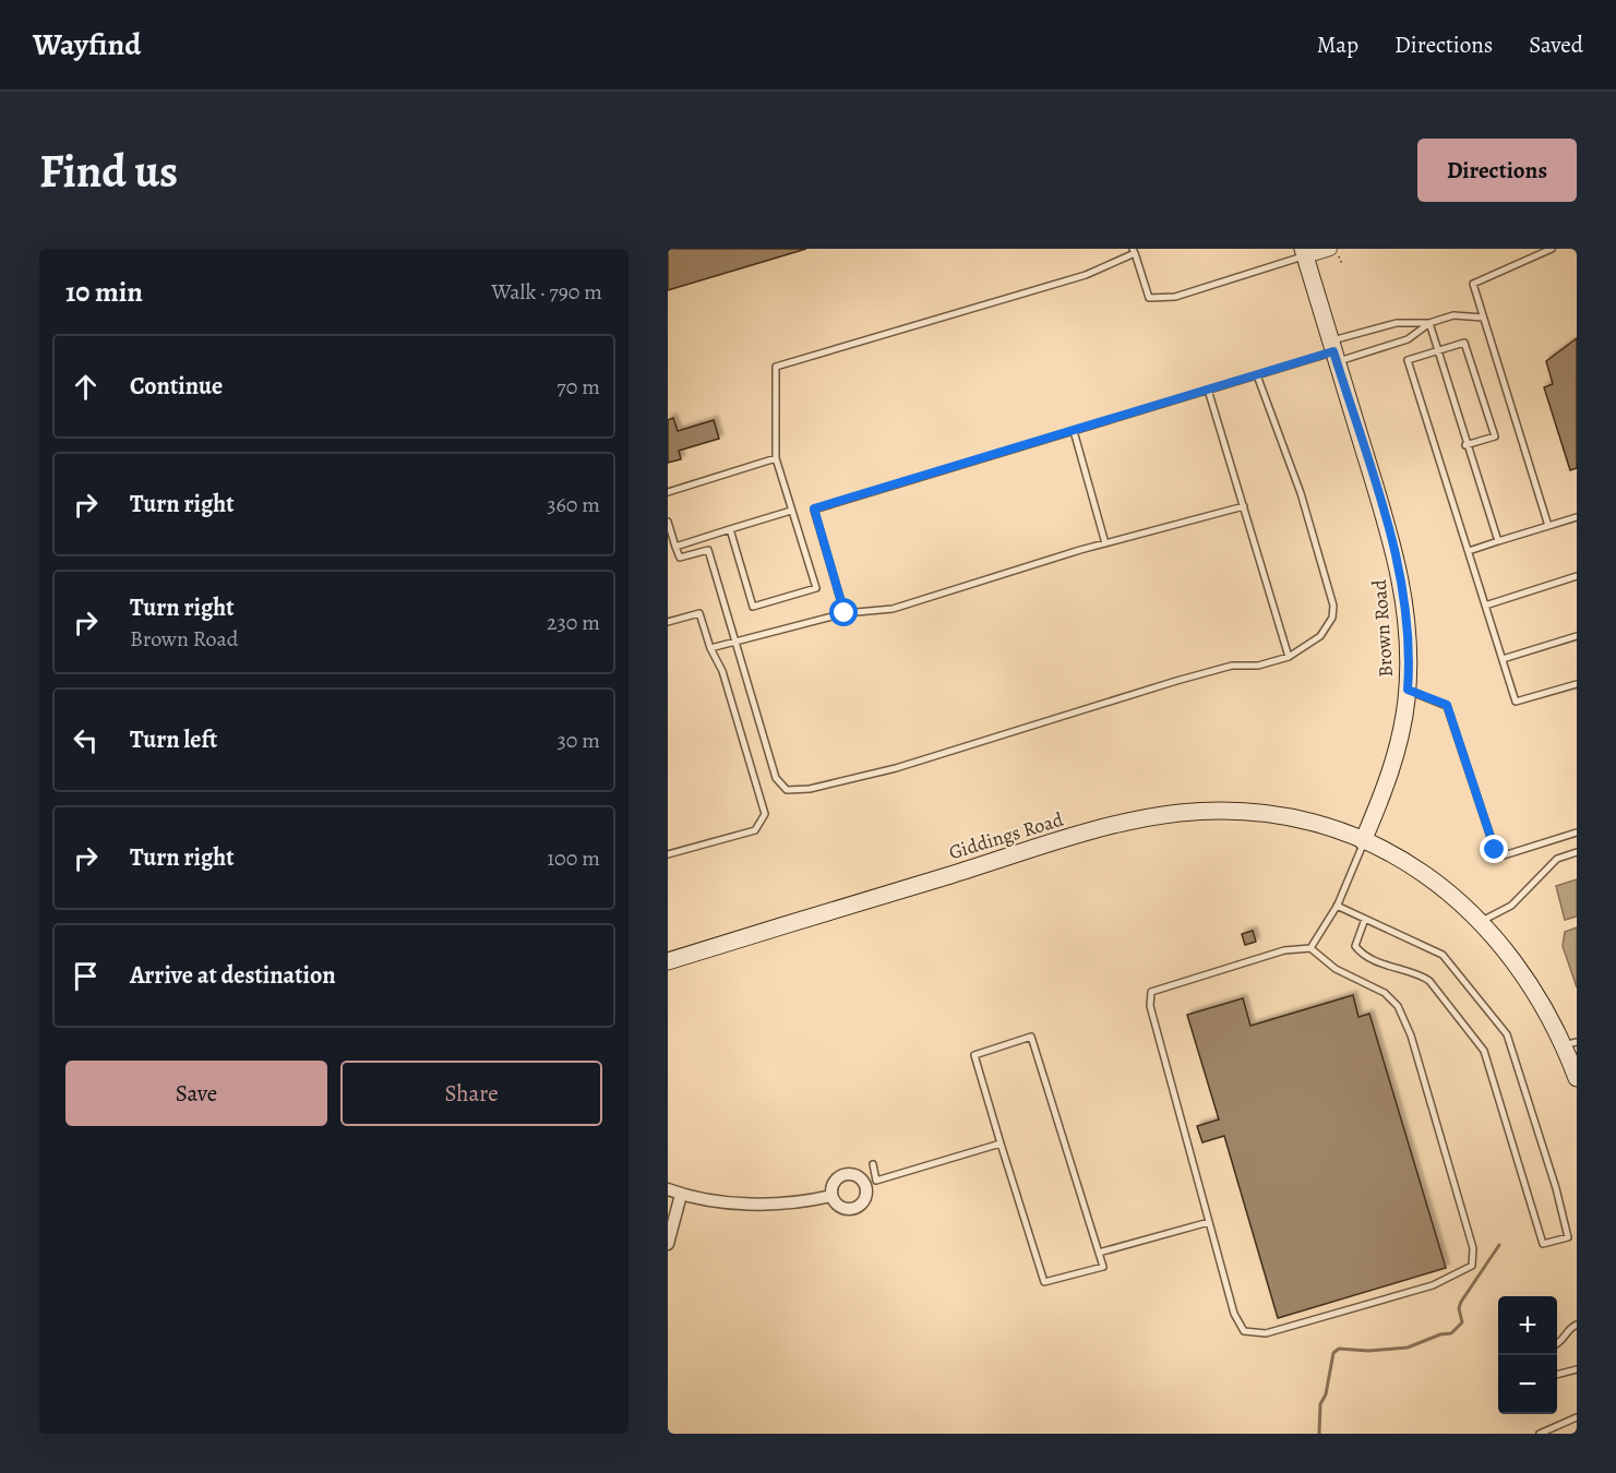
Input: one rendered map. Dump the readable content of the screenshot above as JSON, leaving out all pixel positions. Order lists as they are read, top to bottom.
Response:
{
  "streets": {
    "main road": ["Brown Road", "Giddings Road"]
  },
  "crossings": [
    ["Brown Road", "Giddings Road"]
  ],
  "page": {
    "header": "Wayfind",
    "nav": ["Map", "Directions", "Saved"],
    "buttons": [
      "Directions",
      ["Save", "Share"]
    ],
    "title": "Find us",
    "heading": ["10 min", "Walk · 790 m"],
    "list": [
      ["Continue", "70 m"],
      ["Turn right", "360 m"],
      ["Turn right", "Brown Road", "230 m"],
      ["Turn left", "30 m"],
      ["Turn right", "100 m"],
      "Arrive at destination"
    ],
    "map_buttons": ["+", "−"]
  }
}
